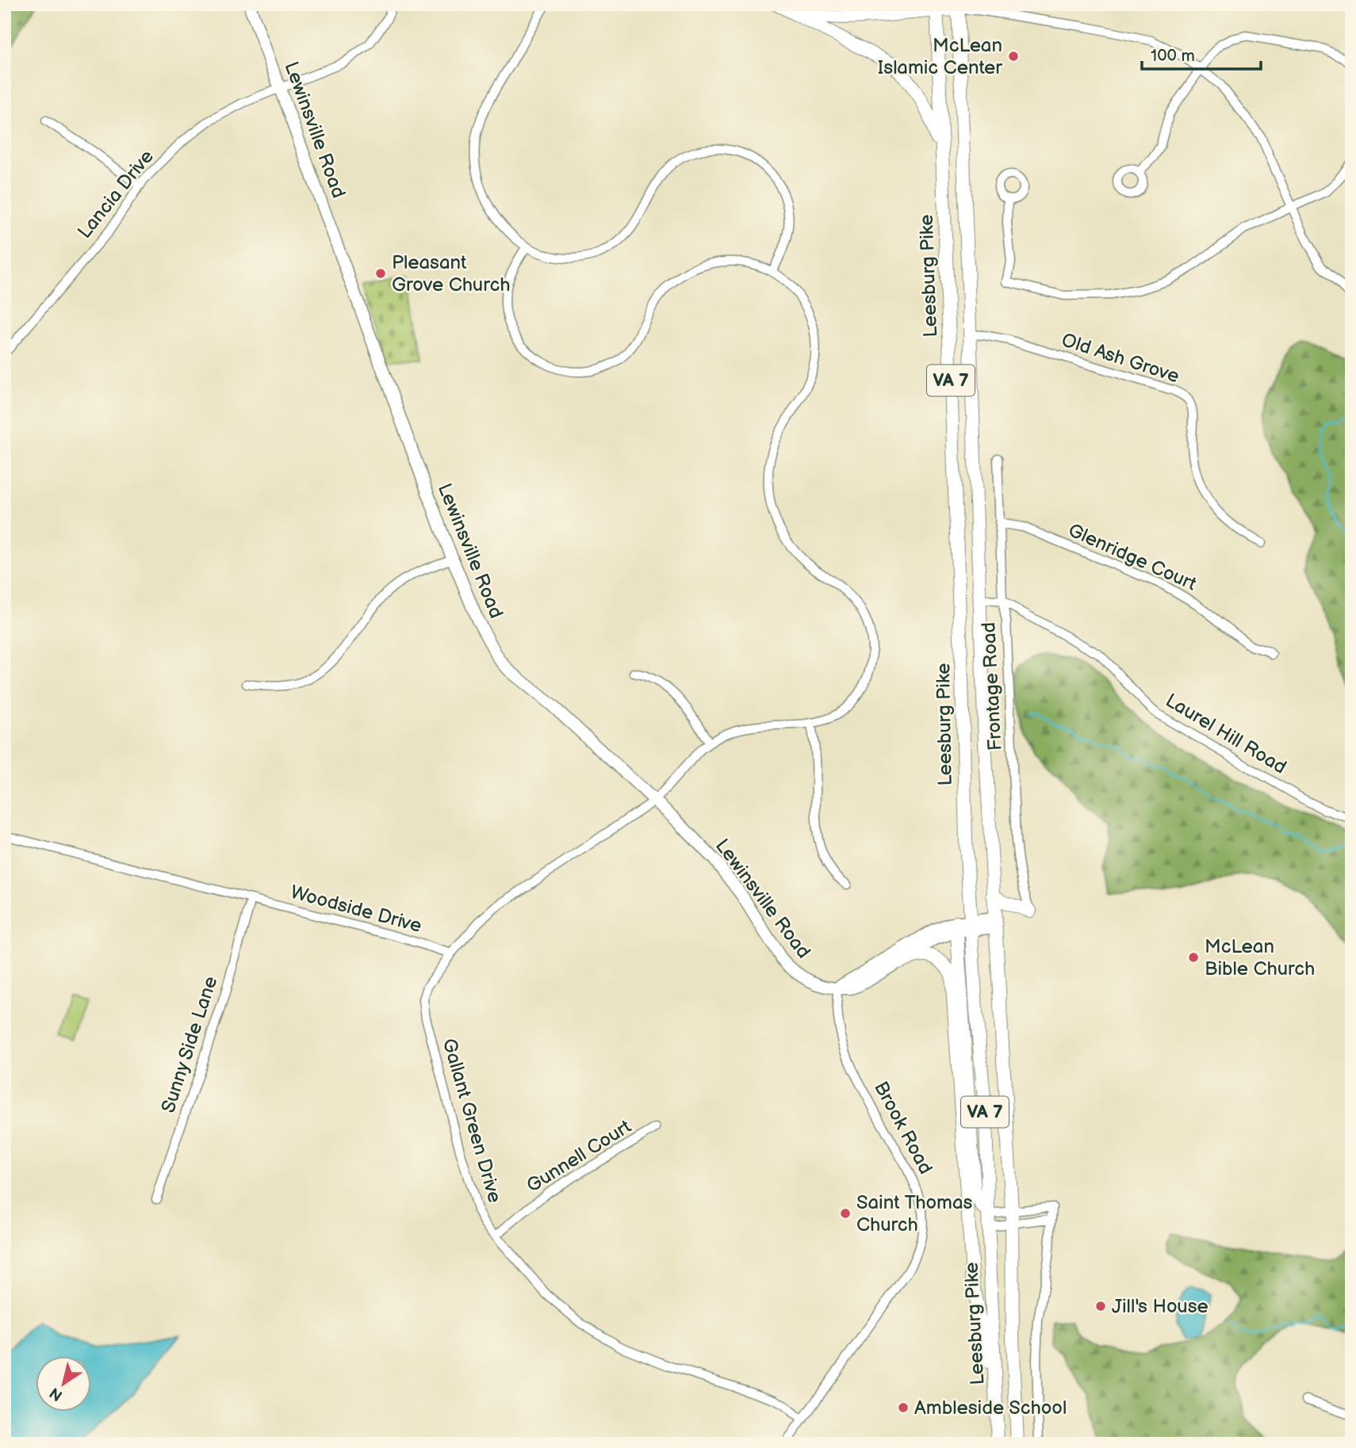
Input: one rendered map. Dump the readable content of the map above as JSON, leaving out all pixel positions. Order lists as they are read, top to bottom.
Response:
{
  "streets": {
    "highway": ["Leesburg Pike", "VA 7"],
    "main road": ["Lewinsville Road"],
    "street": [
      "Lancia Drive",
      "Old Ash Grove",
      "Glenridge Court",
      "Frontage Road",
      "Laurel Hill Road",
      "Woodside Drive",
      "Sunny Side Lane",
      "Gallant Green Drive",
      "Brook Road",
      "Gunnell Court"
    ]
  },
  "crossings": [
    ["Lewinsville Road", "Lancia Drive"],
    ["Lewinsville Road", "Leesburg Pike"],
    ["Lewinsville Road", "Brook Road"],
    ["Leesburg Pike", "Old Ash Grove"],
    ["Leesburg Pike", "Laurel Hill Road"],
    ["Glenridge Court", "Frontage Road"],
    ["Frontage Road", "Laurel Hill Road"],
    ["Woodside Drive", "Sunny Side Lane"],
    ["Woodside Drive", "Gallant Green Drive"],
    ["Gallant Green Drive", "Brook Road"],
    ["Gallant Green Drive", "Gunnell Court"]
  ],
  "places": [
    "McLean Islamic Center",
    "Pleasant Grove Church",
    "McLean Bible Church",
    "Saint Thomas Church",
    "Jill's House",
    "Ambleside School"
  ],
  "scale_bar": "100 m",
  "north": "bottom left"
}
